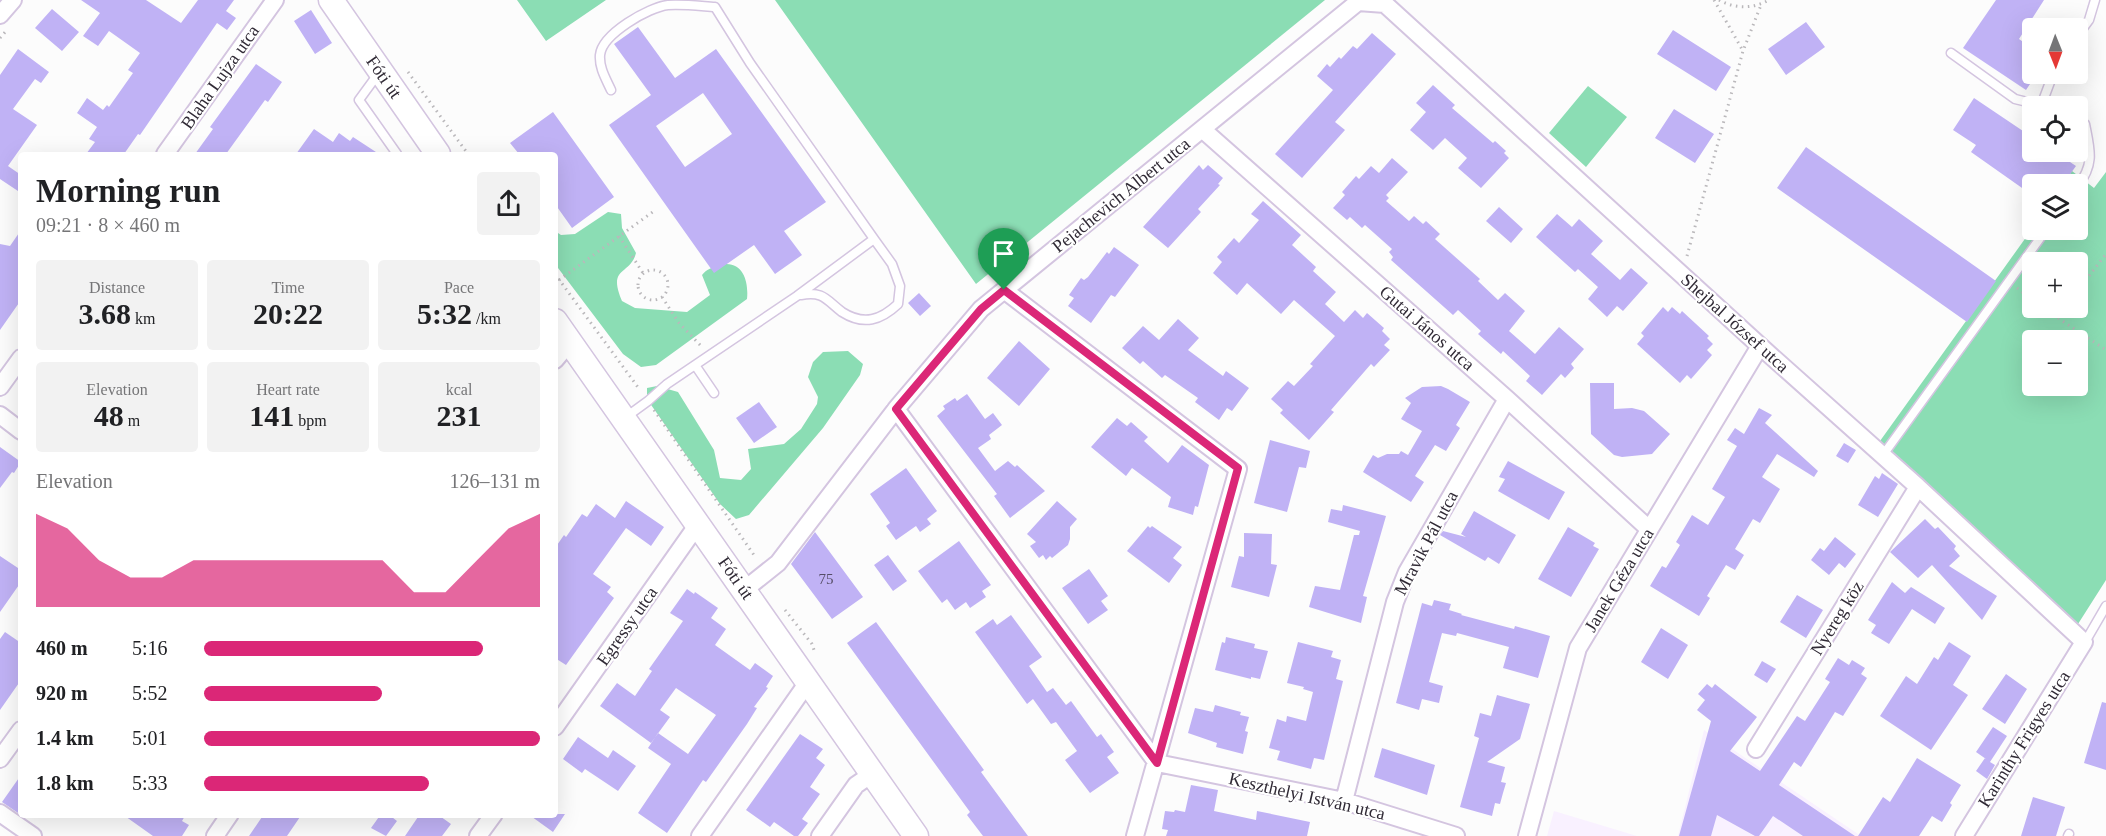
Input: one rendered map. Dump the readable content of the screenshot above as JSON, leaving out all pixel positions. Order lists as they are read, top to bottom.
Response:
{
  "streets": {
    "main road": ["Fóti út"],
    "street": [
      "Blaha Lujza utca",
      "Pejachevich Albert utca",
      "Shejbal József utca",
      "Gutai János utca",
      "Mravik Pál utca",
      "Janek Géza utca",
      "Nyereg köz",
      "Egressy utca",
      "Karinthy Frigyes utca",
      "Keszthelyi István utca"
    ]
  },
  "crossings": [
    ["Fóti út", "Pejachevich Albert utca"],
    ["Fóti út", "Egressy utca"],
    ["Pejachevich Albert utca", "Shejbal József utca"],
    ["Pejachevich Albert utca", "Gutai János utca"],
    ["Shejbal József utca", "Janek Géza utca"],
    ["Shejbal József utca", "Nyereg köz"],
    ["Shejbal József utca", "Karinthy Frigyes utca"],
    ["Gutai János utca", "Mravik Pál utca"],
    ["Gutai János utca", "Janek Géza utca"],
    ["Mravik Pál utca", "Keszthelyi István utca"]
  ],
  "house_numbers": ["75"],
  "north": "bottom",
  "page": {
    "map_buttons": ["+", "−"],
    "heading": ["Morning run", "09:21 · 8 × 460 m"],
    "stats": [
      ["Distance", "3.68 km"],
      ["Time", "20:22"],
      ["Pace", "5:32 /km"],
      ["Elevation", "48 m"],
      ["Heart rate", "141 bpm"],
      ["kcal", "231"]
    ],
    "chart": ["Elevation", "126–131 m"],
    "list": [
      {
        "name": "460 m",
        "note": "5:16"
      },
      {
        "name": "920 m",
        "note": "5:52"
      },
      {
        "name": "1.4 km",
        "note": "5:01"
      },
      {
        "name": "1.8 km",
        "note": "5:33"
      }
    ]
  }
}
